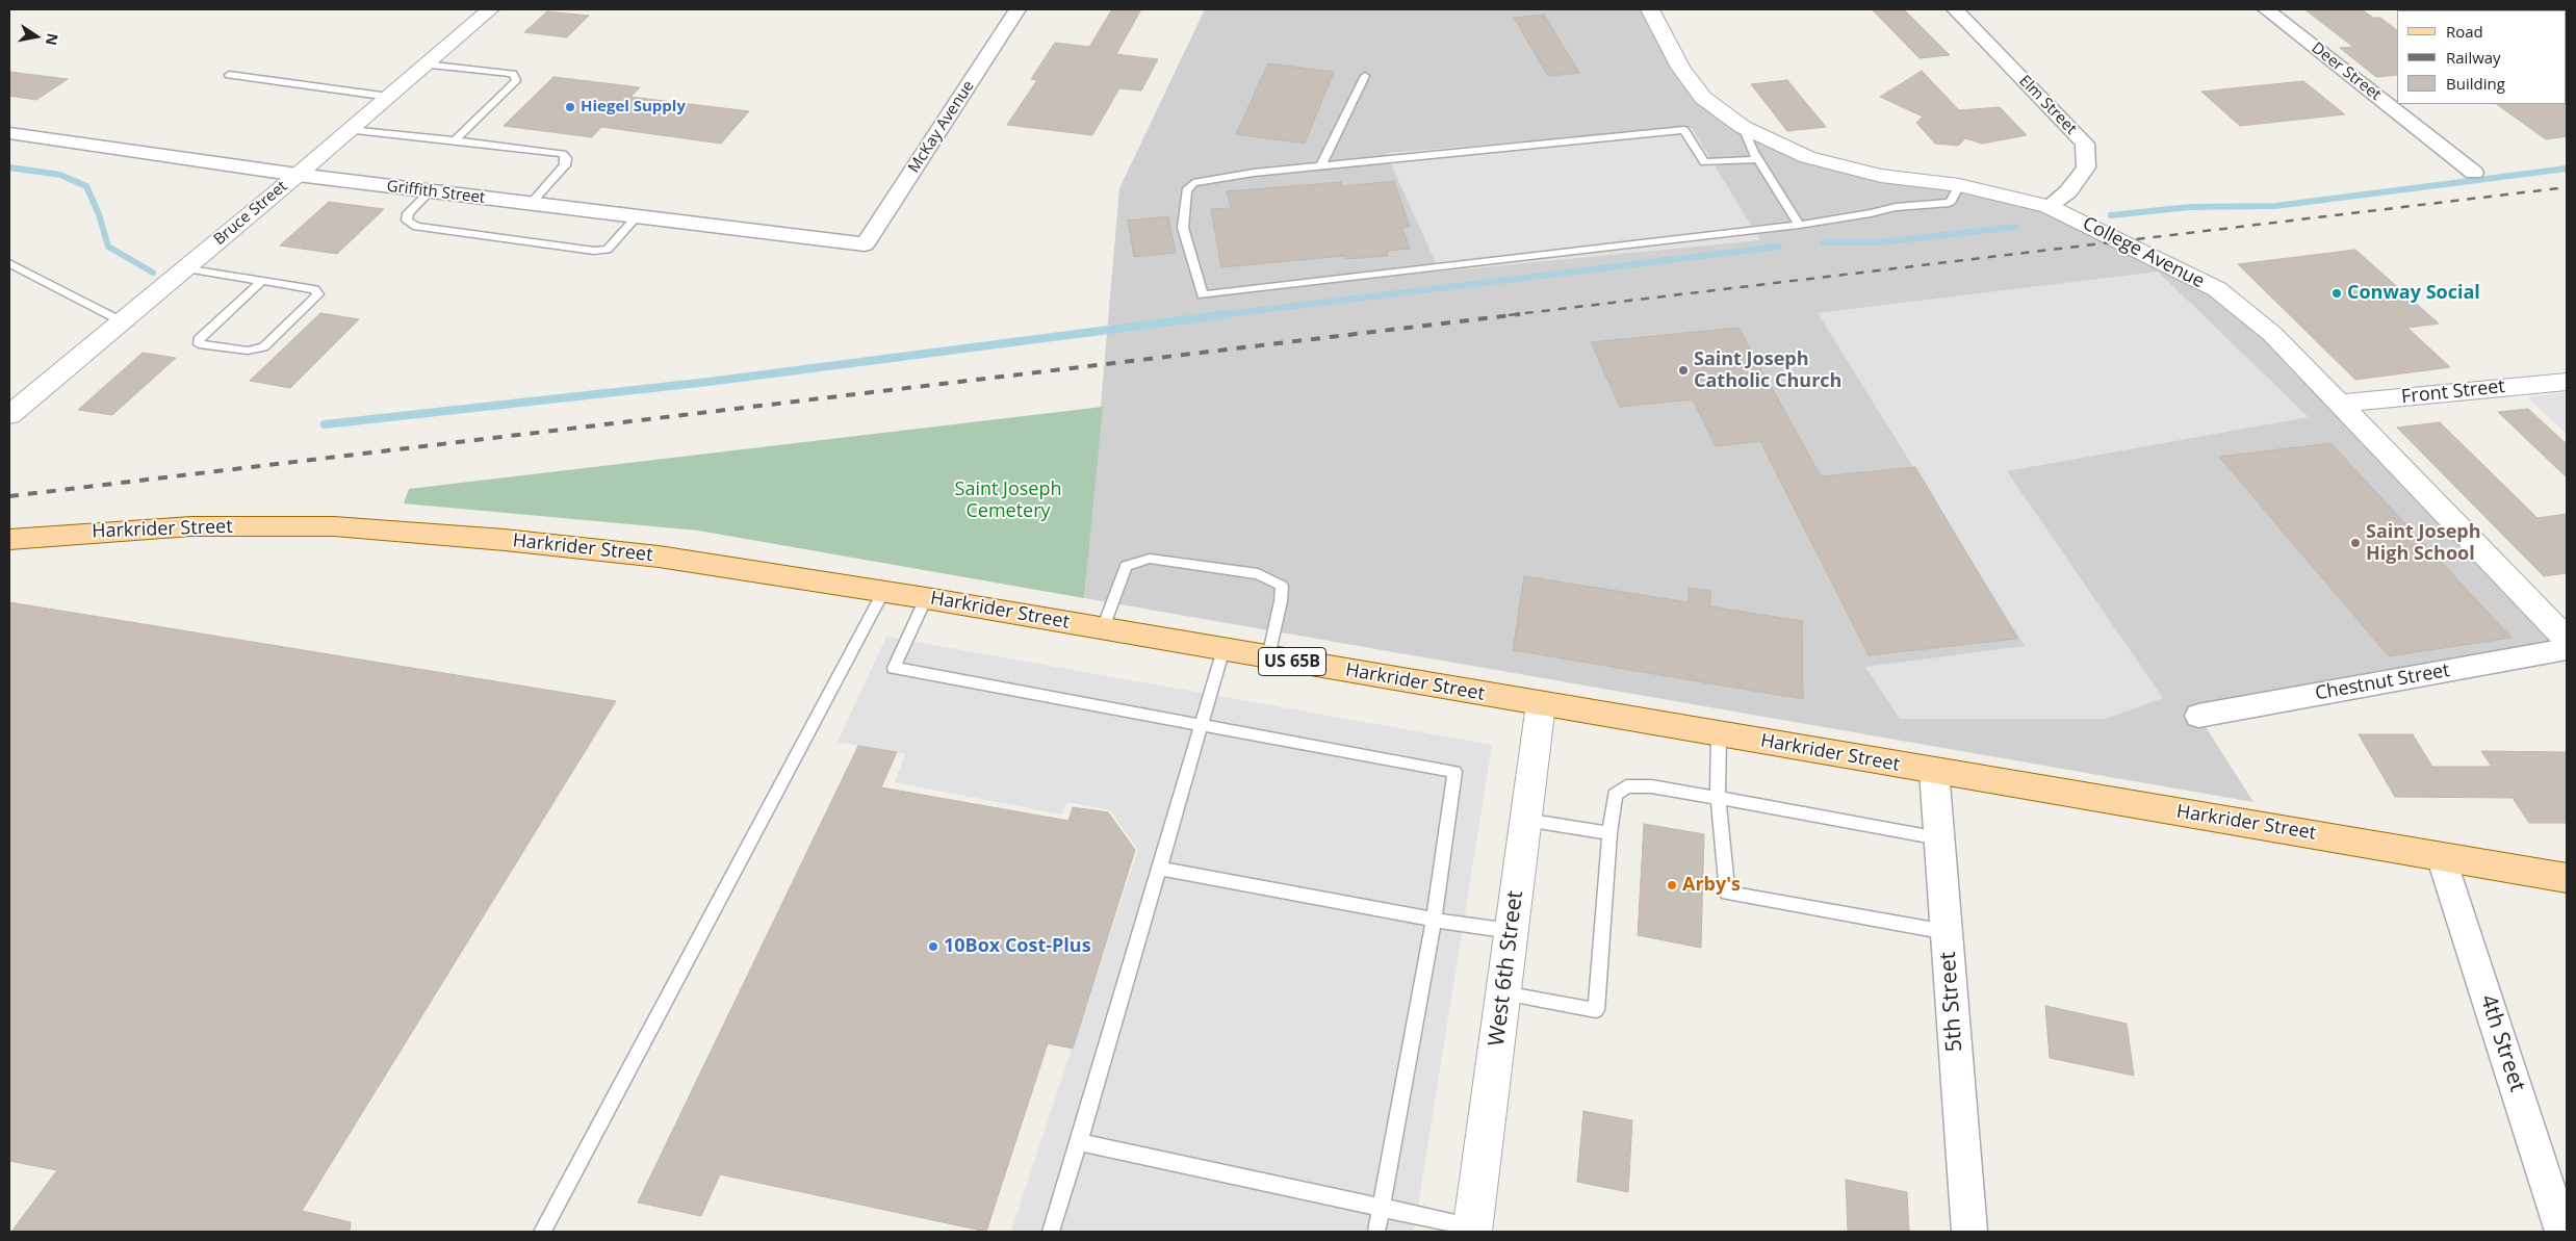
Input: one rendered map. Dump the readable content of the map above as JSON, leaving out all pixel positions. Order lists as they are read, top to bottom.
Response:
{
  "streets": {
    "main road": ["Harkrider Street", "US 65B"],
    "street": [
      "Deer Street",
      "Elm Street",
      "McKay Avenue",
      "Griffith Street",
      "Bruce Street",
      "College Avenue",
      "Front Street",
      "Chestnut Street",
      "West 6th Street",
      "5th Street",
      "4th Street"
    ]
  },
  "crossings": [
    ["Elm Street", "College Avenue"],
    ["McKay Avenue", "Griffith Street"],
    ["Griffith Street", "Bruce Street"],
    ["College Avenue", "Front Street"],
    ["Harkrider Street", "West 6th Street"],
    ["Harkrider Street", "5th Street"],
    ["Harkrider Street", "4th Street"]
  ],
  "parks": ["Saint Joseph Cemetery"],
  "places": [
    "Hiegel Supply",
    "Conway Social",
    "Saint Joseph Catholic Church",
    "Saint Joseph High School",
    "Arby's",
    "10Box Cost-Plus"
  ],
  "legend": ["Road", "Railway", "Building"],
  "north": "right"
}
